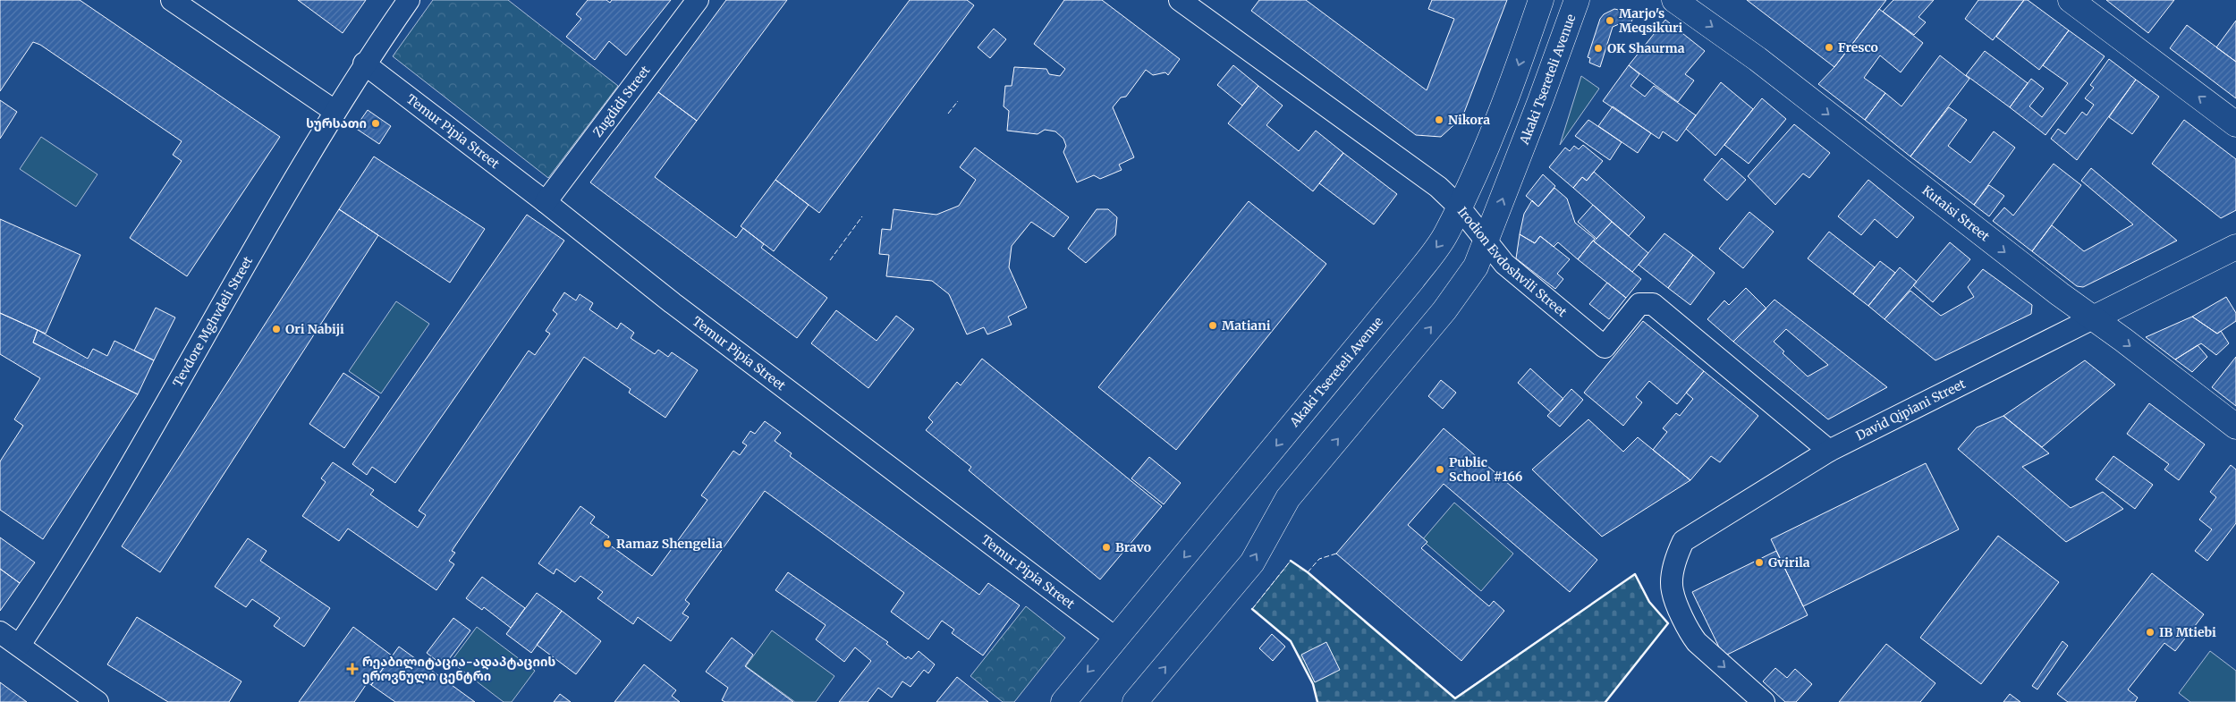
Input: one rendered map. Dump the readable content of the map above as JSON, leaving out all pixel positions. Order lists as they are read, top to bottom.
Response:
{
  "streets": {
    "main road": ["Akaki Tsereteli Avenue", "Kutaisi Street", "David Qipiani Street"],
    "street": [
      "Zugdidi Street",
      "Temur Pipia Street",
      "Irodion Evdoshvili Street",
      "Tevdore Mghvdeli Street"
    ]
  },
  "crossings": [
    ["Akaki Tsereteli Avenue", "Temur Pipia Street"],
    ["Akaki Tsereteli Avenue", "Irodion Evdoshvili Street"],
    ["Zugdidi Street", "Temur Pipia Street"],
    ["Temur Pipia Street", "Tevdore Mghvdeli Street"],
    ["Kutaisi Street", "David Qipiani Street"],
    ["Irodion Evdoshvili Street", "David Qipiani Street"]
  ],
  "one_way": ["Kutaisi Street"],
  "places": {
    "other": [
      "Marjo's Meqsikuri",
      "Fresco",
      "OK Shaurma",
      "Nikora",
      "სურსათი",
      "Matiani",
      "Ori Nabiji",
      "Public School #166",
      "Ramaz Shengelia",
      "Bravo",
      "Gvirila",
      "IB Mtiebi"
    ],
    "health": ["რეაბილიტაცია-ადაპტაციის ეროვნული ცენტრი"]
  }
}
